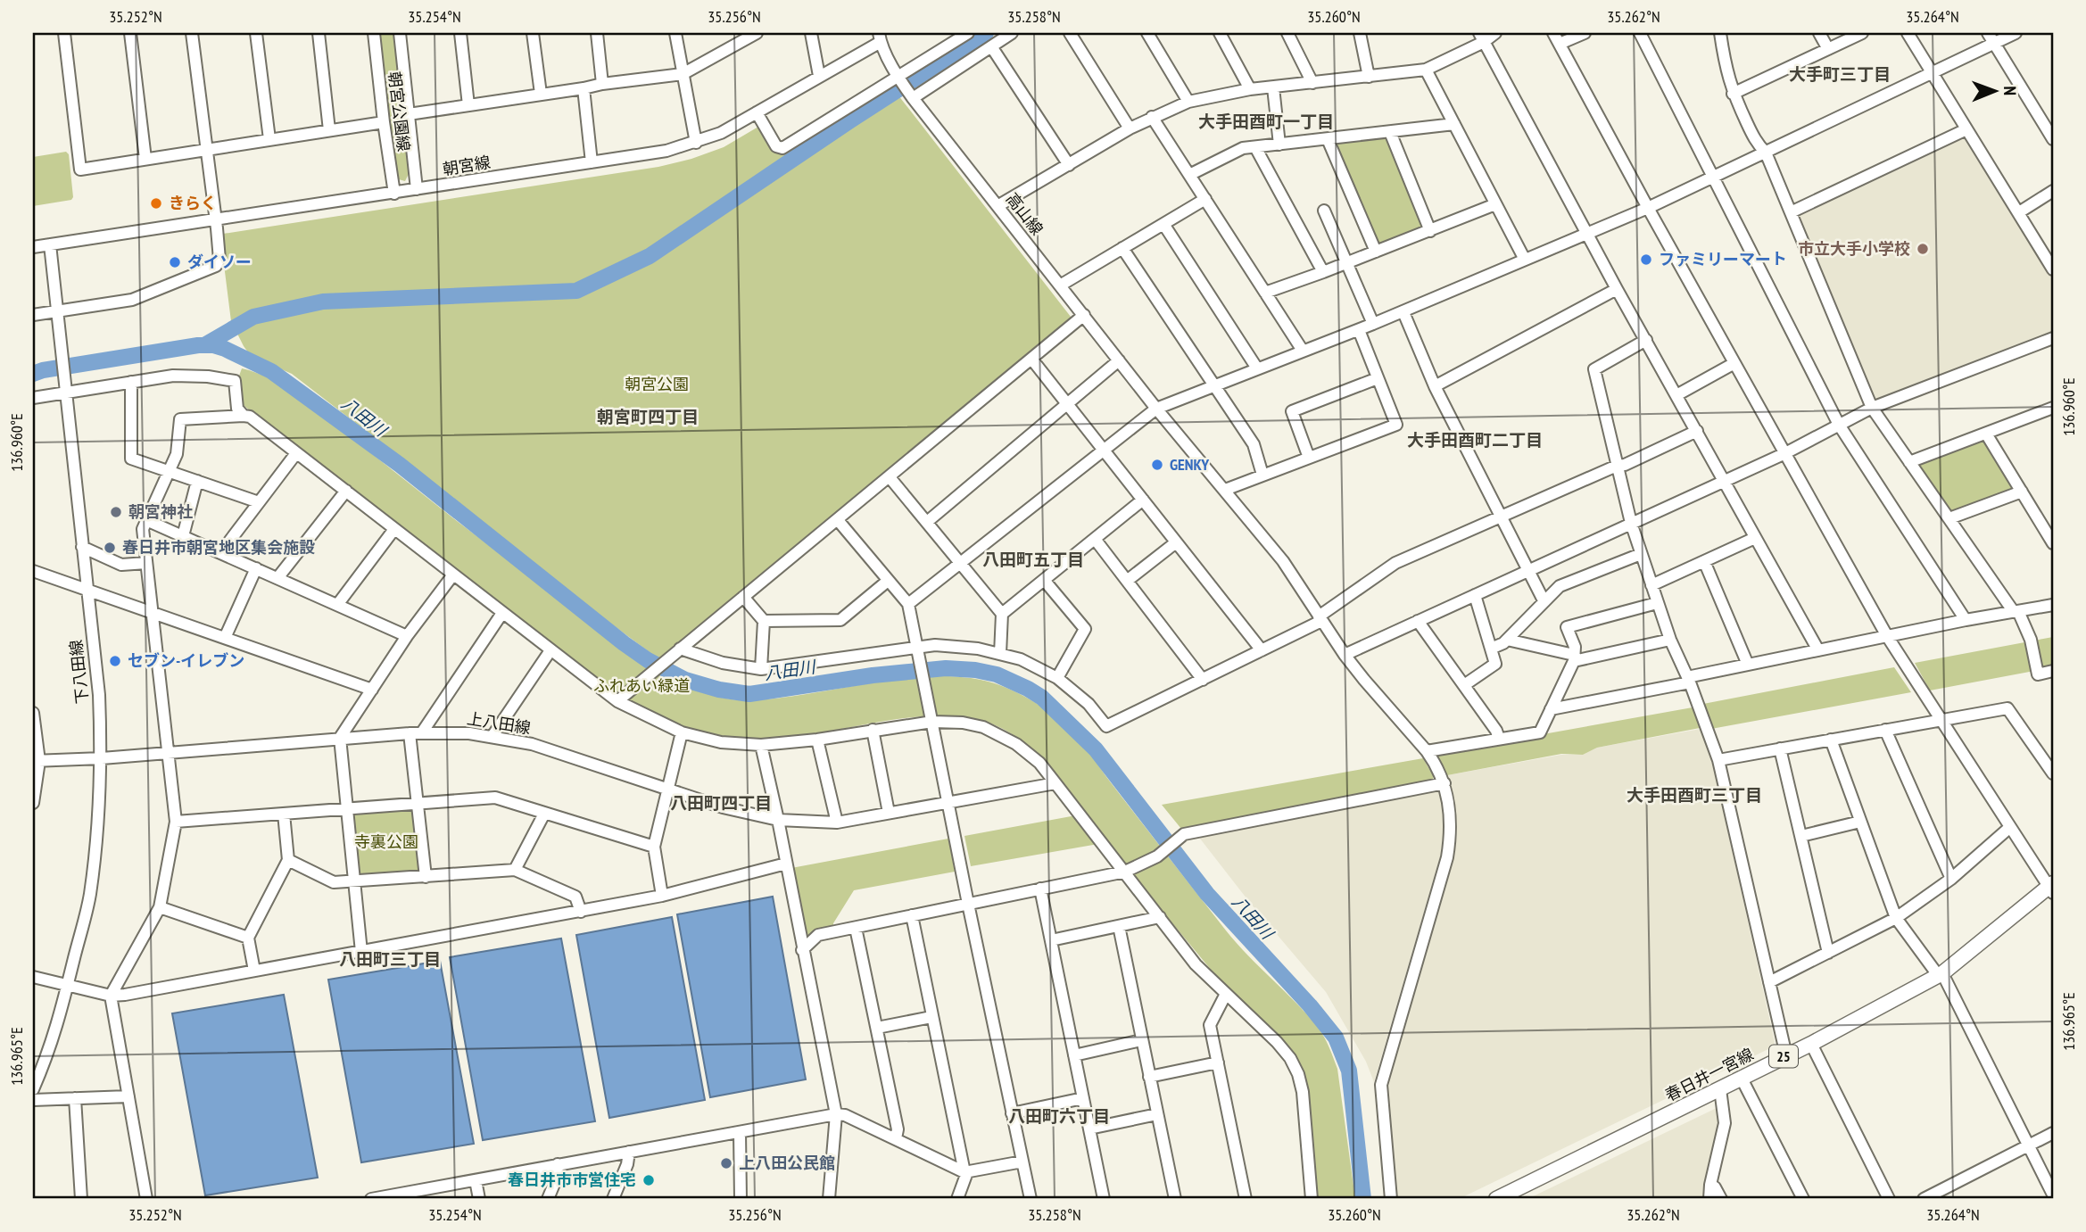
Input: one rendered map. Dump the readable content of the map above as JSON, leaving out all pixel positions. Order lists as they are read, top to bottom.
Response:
{
  "streets": {
    "main road": ["25", "春日井一宮線"],
    "street": [
      "朝宮公園線",
      "朝宮線",
      "高山線",
      "下八田線",
      "上八田線"
    ]
  },
  "crossings": [
    ["朝宮公園線", "朝宮線"],
    ["朝宮線", "高山線"],
    ["朝宮線", "下八田線"],
    ["下八田線", "上八田線"]
  ],
  "districts": [
    "大手町三丁目",
    "大手田酉町一丁目",
    "朝宮町四丁目",
    "大手田酉町二丁目",
    "八田町五丁目",
    "大手田酉町三丁目",
    "八田町四丁目",
    "八田町三丁目",
    "八田町六丁目"
  ],
  "water": ["八田川"],
  "parks": ["朝宮公園", "ふれあい緑道", "寺裏公園"],
  "places": [
    "きらく",
    "市立大手小学校",
    "ファミリーマート",
    "ダイソー",
    "GENKY",
    "朝宮神社",
    "春日井市朝宮地区集会施設",
    "セブン-イレブン",
    "上八田公民館",
    "春日井市市営住宅"
  ],
  "north": "right",
  "coordinates": [
    "35.252°N",
    "35.254°N",
    "35.256°N",
    "35.258°N",
    "35.260°N",
    "35.262°N",
    "35.264°N",
    "136.960°E",
    "136.965°E"
  ]
}
